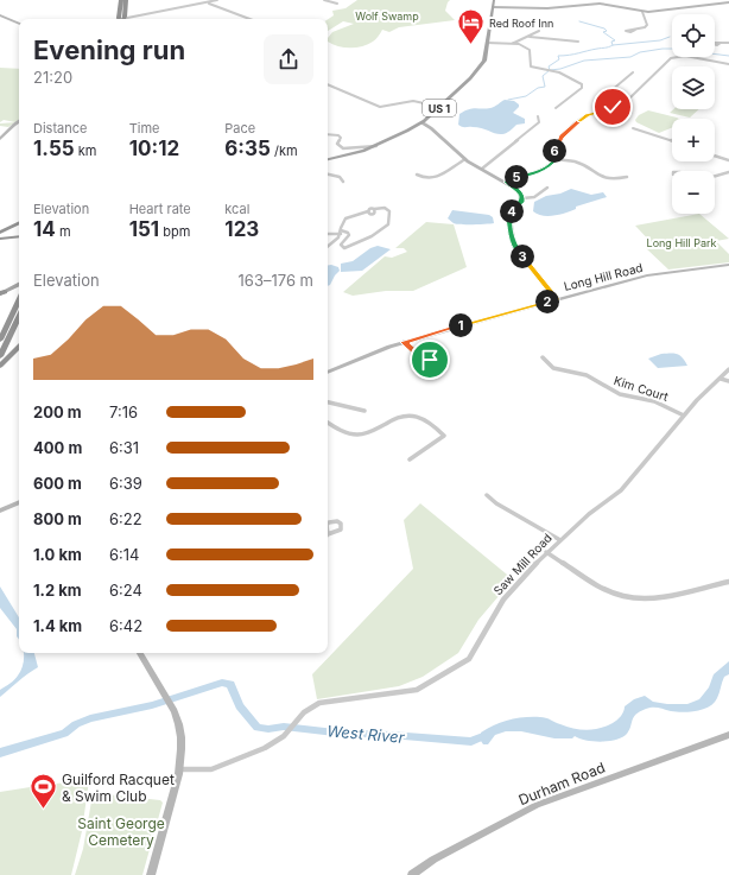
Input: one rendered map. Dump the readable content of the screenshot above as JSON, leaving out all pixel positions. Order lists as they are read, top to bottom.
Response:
{
  "streets": {
    "main road": ["US 1"],
    "street": [
      "Long Hill Road",
      "Kim Court",
      "Saw Mill Road",
      "Durham Road"
    ]
  },
  "crossings": [
    ["Kim Court", "Saw Mill Road"]
  ],
  "water": ["West River"],
  "parks": ["Wolf Swamp", "Long Hill Park", "Saint George Cemetery"],
  "places": {
    "hotel": ["Red Roof Inn"],
    "sports": ["Guilford Racquet & Swim Club"]
  },
  "page": {
    "map_buttons": ["+", "−"],
    "heading": ["Evening run", "21:20"],
    "stats": [
      ["Distance", "1.55 km"],
      ["Time", "10:12"],
      ["Pace", "6:35 /km"],
      ["Elevation", "14 m"],
      ["Heart rate", "151 bpm"],
      ["kcal", "123"]
    ],
    "pins": [
      "6",
      "5",
      "4",
      "3",
      "2",
      "1"
    ],
    "chart": ["Elevation", "163–176 m"],
    "list": [
      {
        "name": "200 m",
        "note": "7:16"
      },
      {
        "name": "400 m",
        "note": "6:31"
      },
      {
        "name": "600 m",
        "note": "6:39"
      },
      {
        "name": "800 m",
        "note": "6:22"
      },
      {
        "name": "1.0 km",
        "note": "6:14"
      },
      {
        "name": "1.2 km",
        "note": "6:24"
      },
      {
        "name": "1.4 km",
        "note": "6:42"
      }
    ]
  }
}
